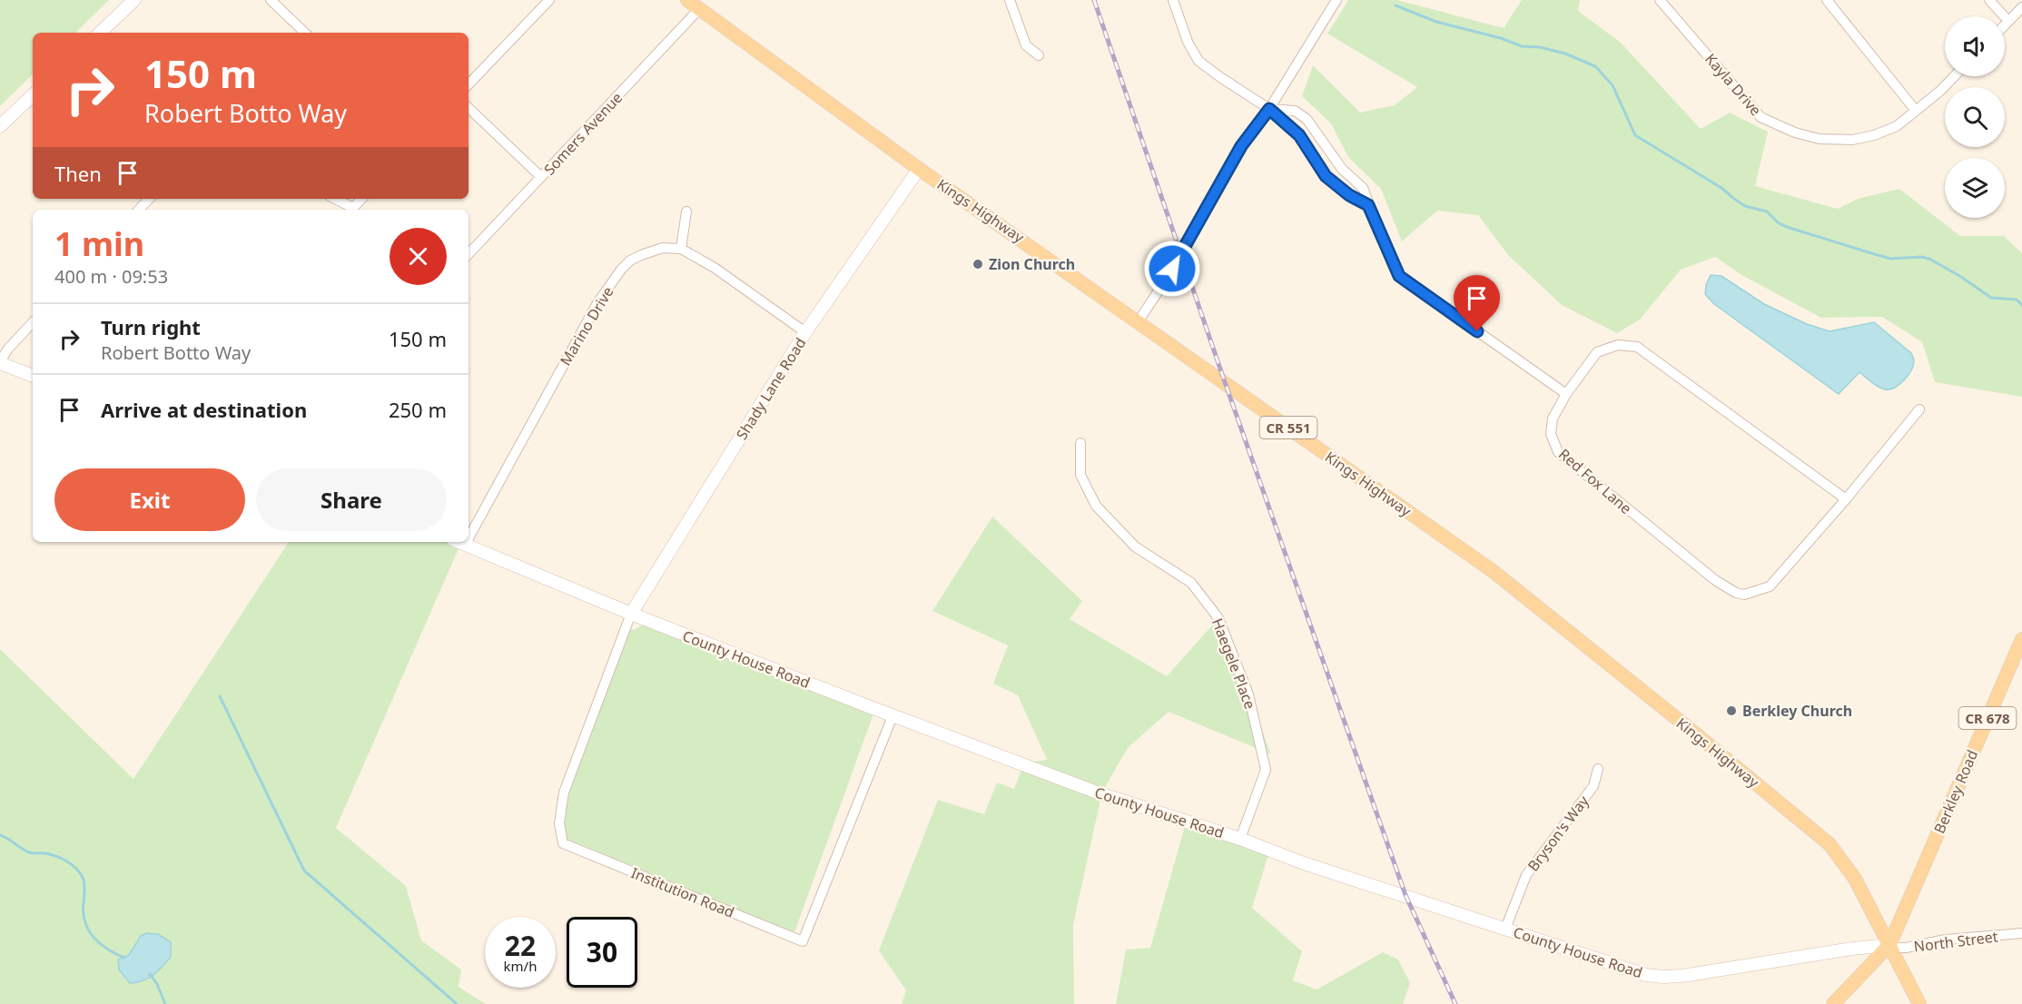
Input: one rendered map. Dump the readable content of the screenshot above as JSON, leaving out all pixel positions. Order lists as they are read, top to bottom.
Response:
{
  "streets": {
    "main road": [
      "Kings Highway",
      "CR 551",
      "CR 678",
      "Berkley Road"
    ],
    "street": [
      "Kayla Drive",
      "Somers Avenue",
      "Marino Drive",
      "Shady Lane Road",
      "Red Fox Lane",
      "County House Road",
      "Haegele Place",
      "Bryson's Way",
      "Institution Road",
      "North Street"
    ]
  },
  "crossings": [
    ["Somers Avenue", "Kings Highway"],
    ["Kings Highway", "Shady Lane Road"],
    ["Kings Highway", "County House Road"],
    ["Kings Highway", "CR 678"],
    ["Kings Highway", "Berkley Road"],
    ["Kings Highway", "North Street"],
    ["Marino Drive", "County House Road"],
    ["Shady Lane Road", "County House Road"],
    ["Shady Lane Road", "Institution Road"],
    ["County House Road", "Haegele Place"],
    ["County House Road", "CR 678"],
    ["County House Road", "Berkley Road"],
    ["County House Road", "Bryson's Way"],
    ["County House Road", "Institution Road"],
    ["County House Road", "North Street"],
    ["CR 678", "Berkley Road"],
    ["CR 678", "North Street"],
    ["Berkley Road", "North Street"]
  ],
  "places": ["Zion Church", "Berkley Church"],
  "page": {
    "turn": ["150 m", "Robert Botto Way"],
    "then": "Then",
    "heading": ["1 min", "400 m · 09:53"],
    "list": [
      {
        "name": "Turn right",
        "note": "Robert Botto Way",
        "value": "150 m"
      },
      {
        "name": "Arrive at destination",
        "value": "250 m"
      }
    ],
    "buttons": ["Exit", "Share"],
    "speed": "22 km/h",
    "limit": "30"
  }
}
